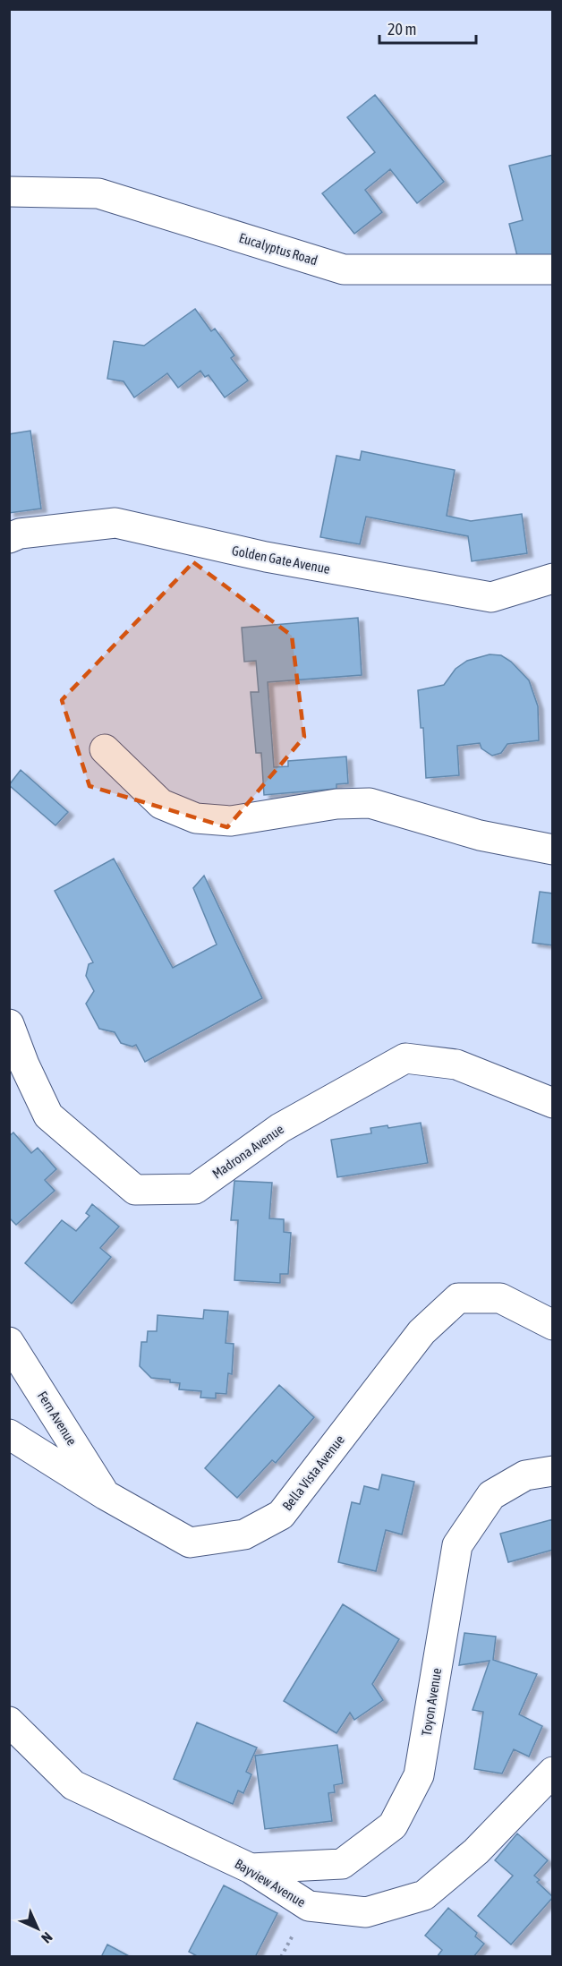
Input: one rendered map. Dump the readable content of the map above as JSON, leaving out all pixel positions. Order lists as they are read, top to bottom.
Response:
{
  "streets": {
    "street": [
      "Eucalyptus Road",
      "Golden Gate Avenue",
      "Madrona Avenue",
      "Fern Avenue",
      "Bella Vista Avenue",
      "Toyon Avenue",
      "Bayview Avenue"
    ]
  },
  "crossings": [
    ["Fern Avenue", "Bella Vista Avenue"],
    ["Toyon Avenue", "Bayview Avenue"]
  ],
  "scale_bar": "20 m",
  "north": "bottom right"
}
